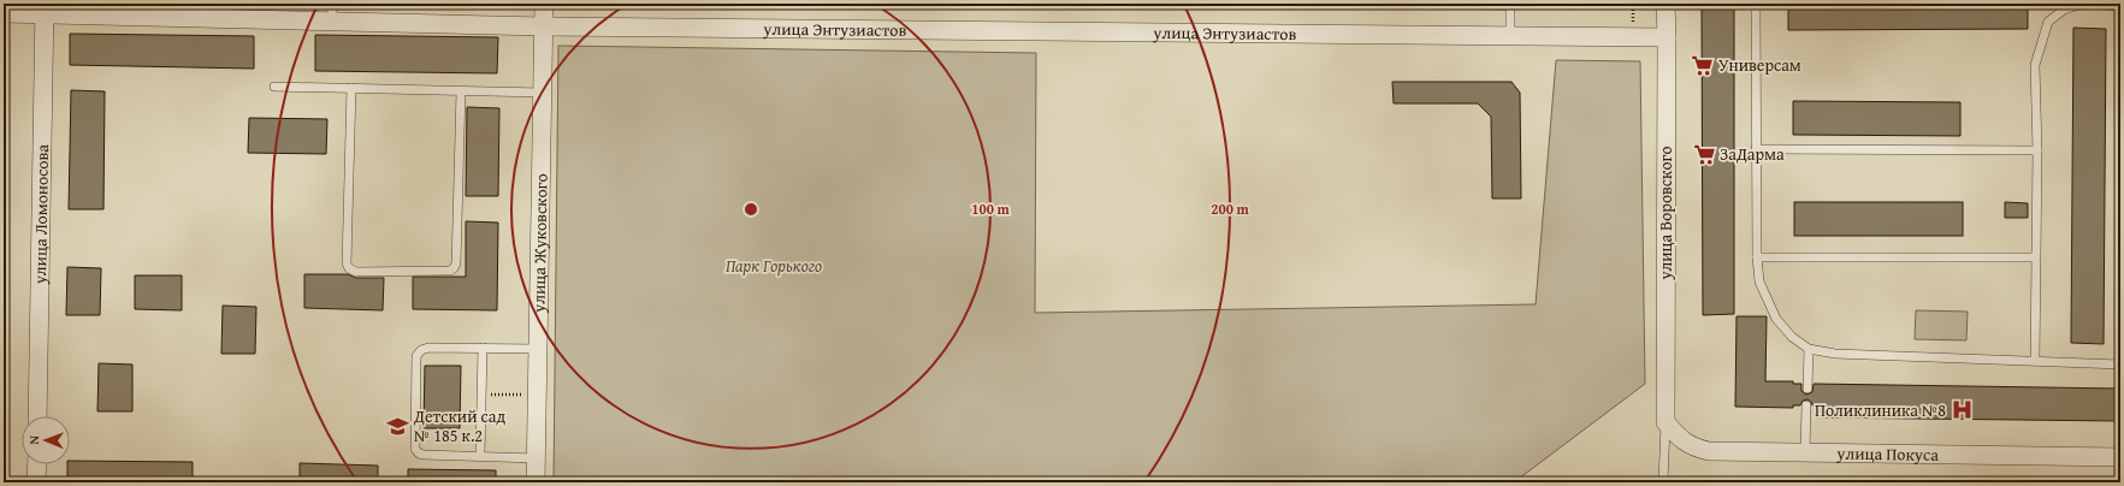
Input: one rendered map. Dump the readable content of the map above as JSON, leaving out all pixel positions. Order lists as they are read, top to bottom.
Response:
{
  "streets": {
    "street": [
      "улица Энтузиастов",
      "улица Воровского",
      "улица Ломоносова",
      "улица Жуковского",
      "улица Покуса"
    ]
  },
  "crossings": [
    ["улица Энтузиастов", "улица Воровского"],
    ["улица Энтузиастов", "улица Ломоносова"],
    ["улица Энтузиастов", "улица Жуковского"],
    ["улица Воровского", "улица Покуса"]
  ],
  "parks": ["Парк Горького"],
  "places": {
    "supermarket": ["Универсам", "ЗаДарма"],
    "hospital": ["Поликлиника №8"],
    "school or university": ["Детский сад № 185 к.2"]
  },
  "north": "left",
  "rings": ["100 m", "200 m"]
}
